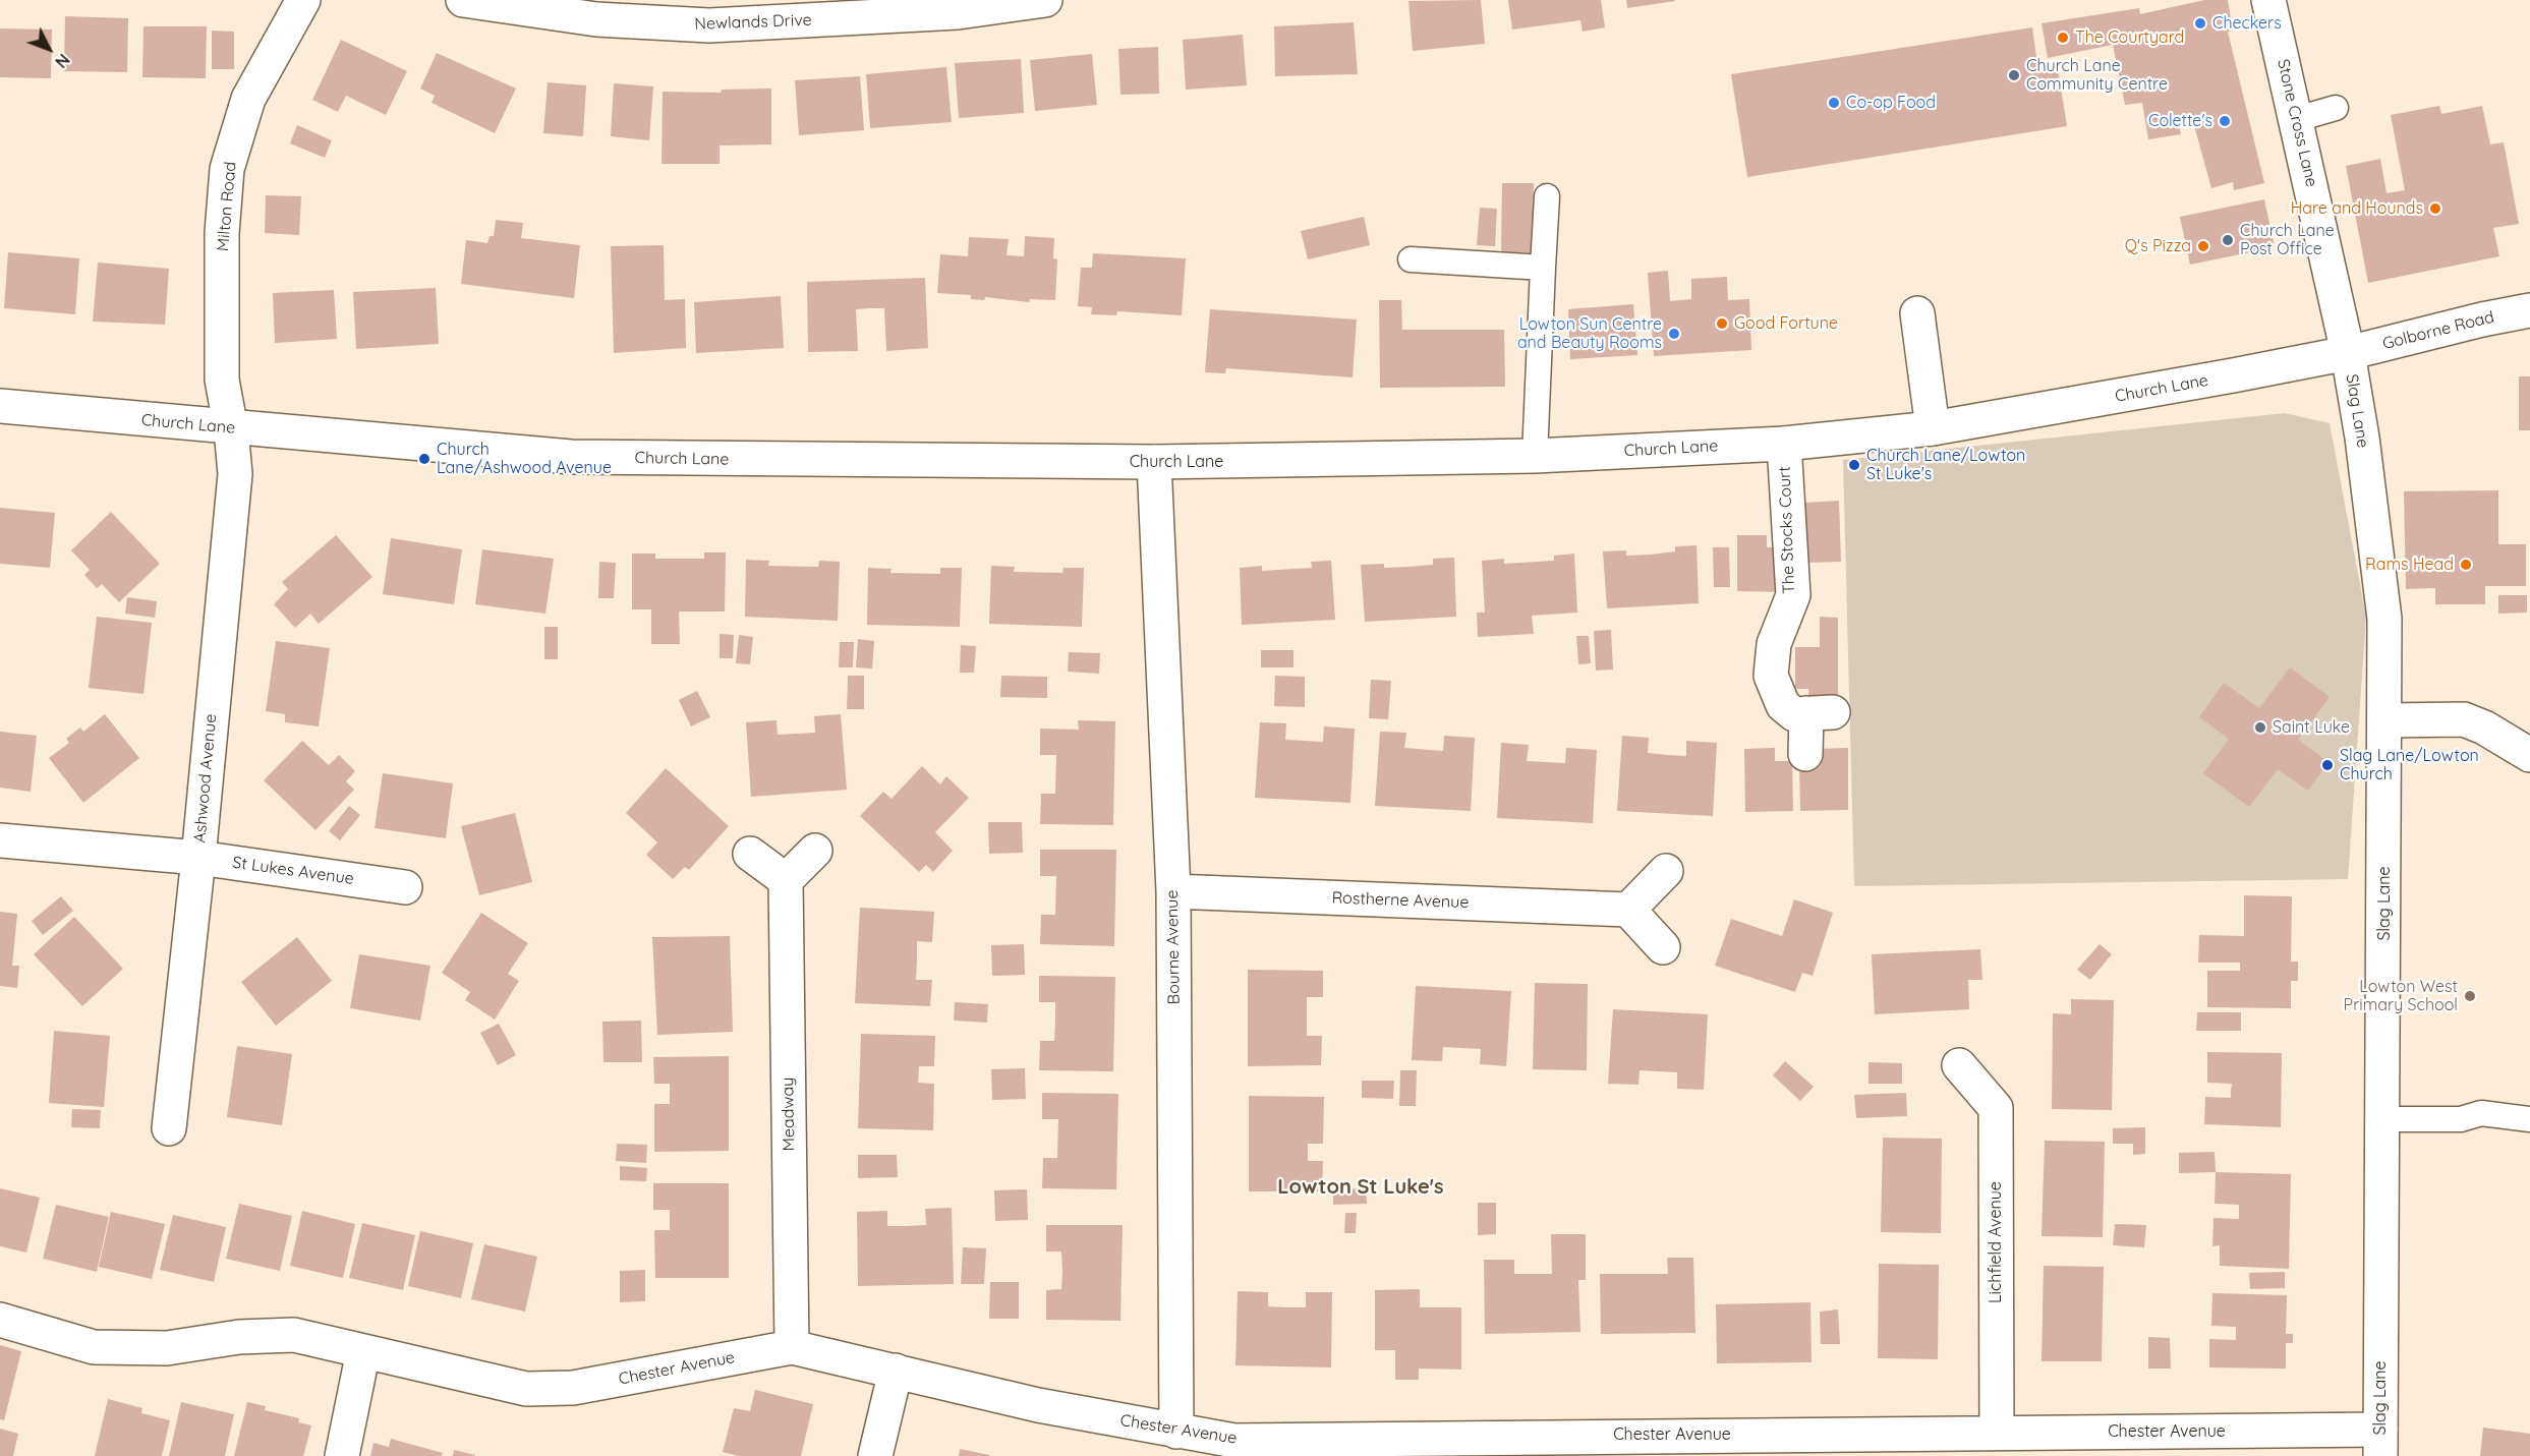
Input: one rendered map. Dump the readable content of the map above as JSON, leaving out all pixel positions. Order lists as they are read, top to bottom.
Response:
{
  "streets": {
    "street": [
      "Newlands Drive",
      "Stone Cross Lane",
      "Milton Road",
      "Golborne Road",
      "Church Lane",
      "Slag Lane",
      "The Stocks Court",
      "Ashwood Avenue",
      "St Lukes Avenue",
      "Rostherne Avenue",
      "Bourne Avenue",
      "Meadway",
      "Lichfield Avenue",
      "Chester Avenue"
    ]
  },
  "crossings": [
    ["Stone Cross Lane", "Golborne Road"],
    ["Stone Cross Lane", "Church Lane"],
    ["Stone Cross Lane", "Slag Lane"],
    ["Milton Road", "Church Lane"],
    ["Milton Road", "Ashwood Avenue"],
    ["Golborne Road", "Church Lane"],
    ["Golborne Road", "Slag Lane"],
    ["Church Lane", "Slag Lane"],
    ["Church Lane", "The Stocks Court"],
    ["Church Lane", "Ashwood Avenue"],
    ["Church Lane", "Bourne Avenue"],
    ["Slag Lane", "Chester Avenue"],
    ["Ashwood Avenue", "St Lukes Avenue"],
    ["Rostherne Avenue", "Bourne Avenue"],
    ["Bourne Avenue", "Chester Avenue"],
    ["Meadway", "Chester Avenue"],
    ["Lichfield Avenue", "Chester Avenue"]
  ],
  "districts": ["Lowton St Luke's"],
  "places": [
    "Checkers",
    "The Courtyard",
    "Church Lane Community Centre",
    "Co-op Food",
    "Colette's",
    "Hare and Hounds",
    "Church Lane Post Office",
    "Q's Pizza",
    "Good Fortune",
    "Lowton Sun Centre and Beauty Rooms",
    "Church Lane/Ashwood Avenue",
    "Church Lane/Lowton St Luke's",
    "Rams Head",
    "Saint Luke",
    "Slag Lane/Lowton Church",
    "Lowton West Primary School"
  ],
  "north": "bottom right"
}
